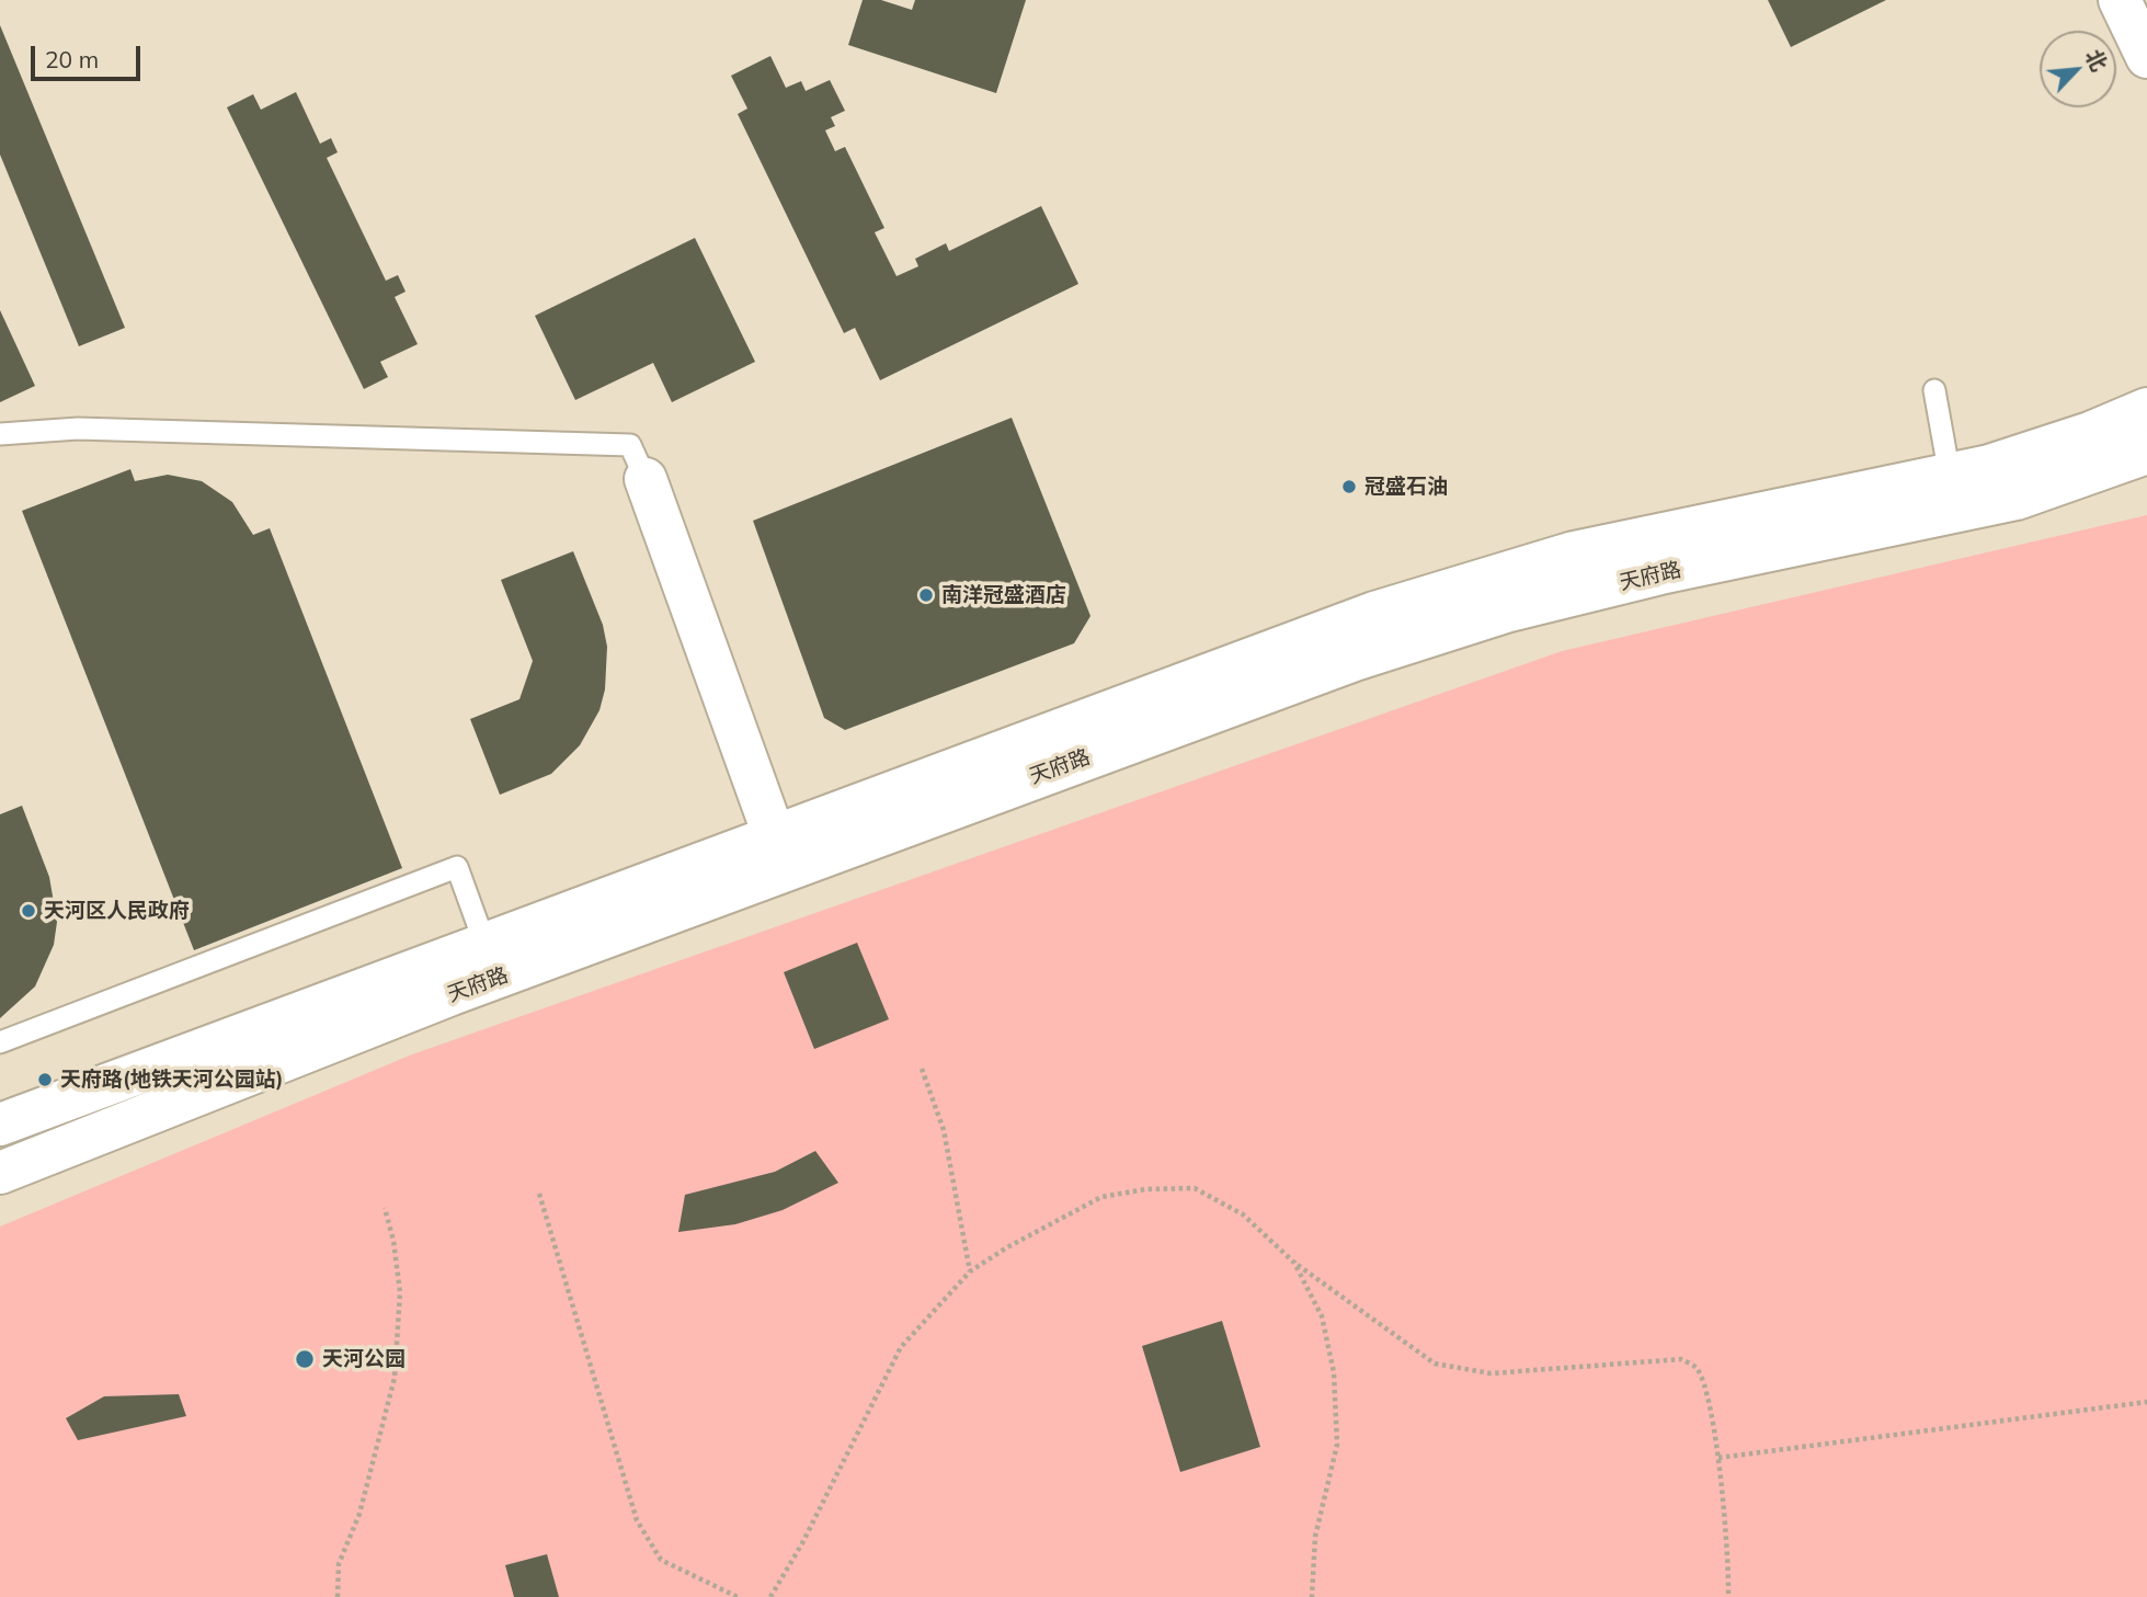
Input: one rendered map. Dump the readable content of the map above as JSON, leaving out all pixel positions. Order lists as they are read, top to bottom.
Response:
{
  "streets": {
    "main road": ["天府路"]
  },
  "places": [
    "冠盛石油",
    "南洋冠盛酒店",
    "天河区人民政府",
    "天府路(地铁天河公园站)",
    "天河公园"
  ],
  "scale_bar": "20 m",
  "north": "top right"
}
